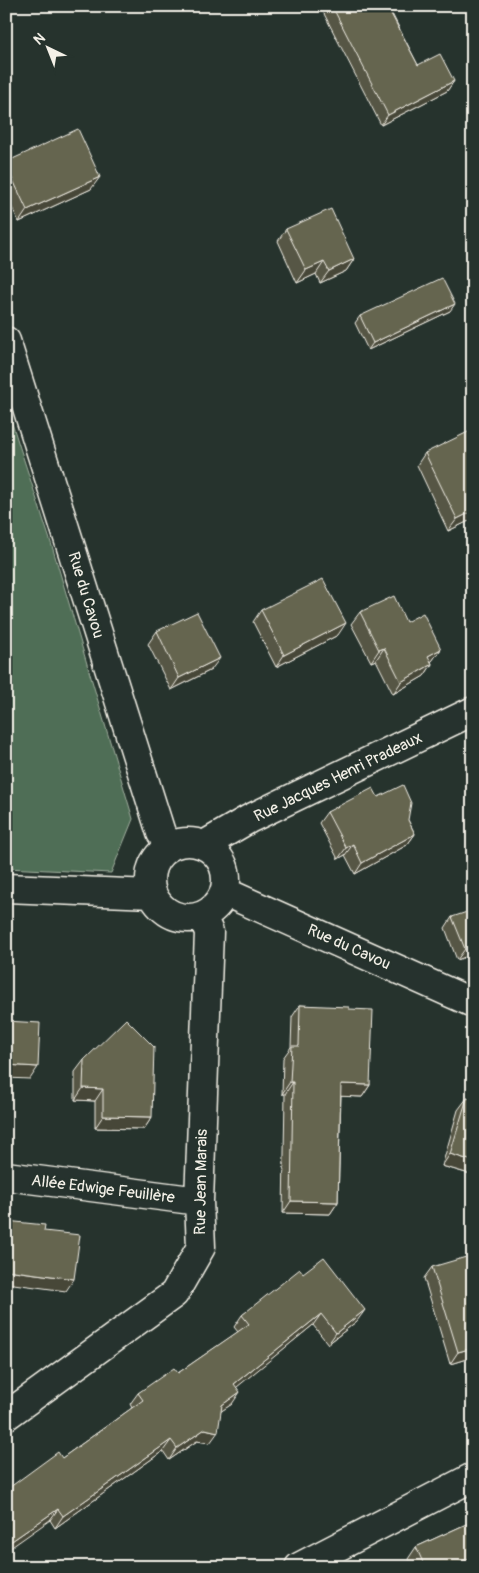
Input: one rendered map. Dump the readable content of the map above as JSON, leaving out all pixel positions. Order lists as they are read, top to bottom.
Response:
{
  "streets": {
    "street": [
      "Rue du Cavou",
      "Rue Jacques Henri Pradeaux",
      "Rue Jean Marais",
      "Allée Edwige Feuillère"
    ]
  },
  "crossings": [
    ["Rue du Cavou", "Rue Jacques Henri Pradeaux"],
    ["Rue du Cavou", "Rue Jean Marais"],
    ["Rue Jacques Henri Pradeaux", "Rue Jean Marais"],
    ["Rue Jean Marais", "Allée Edwige Feuillère"]
  ],
  "north": "top left"
}
